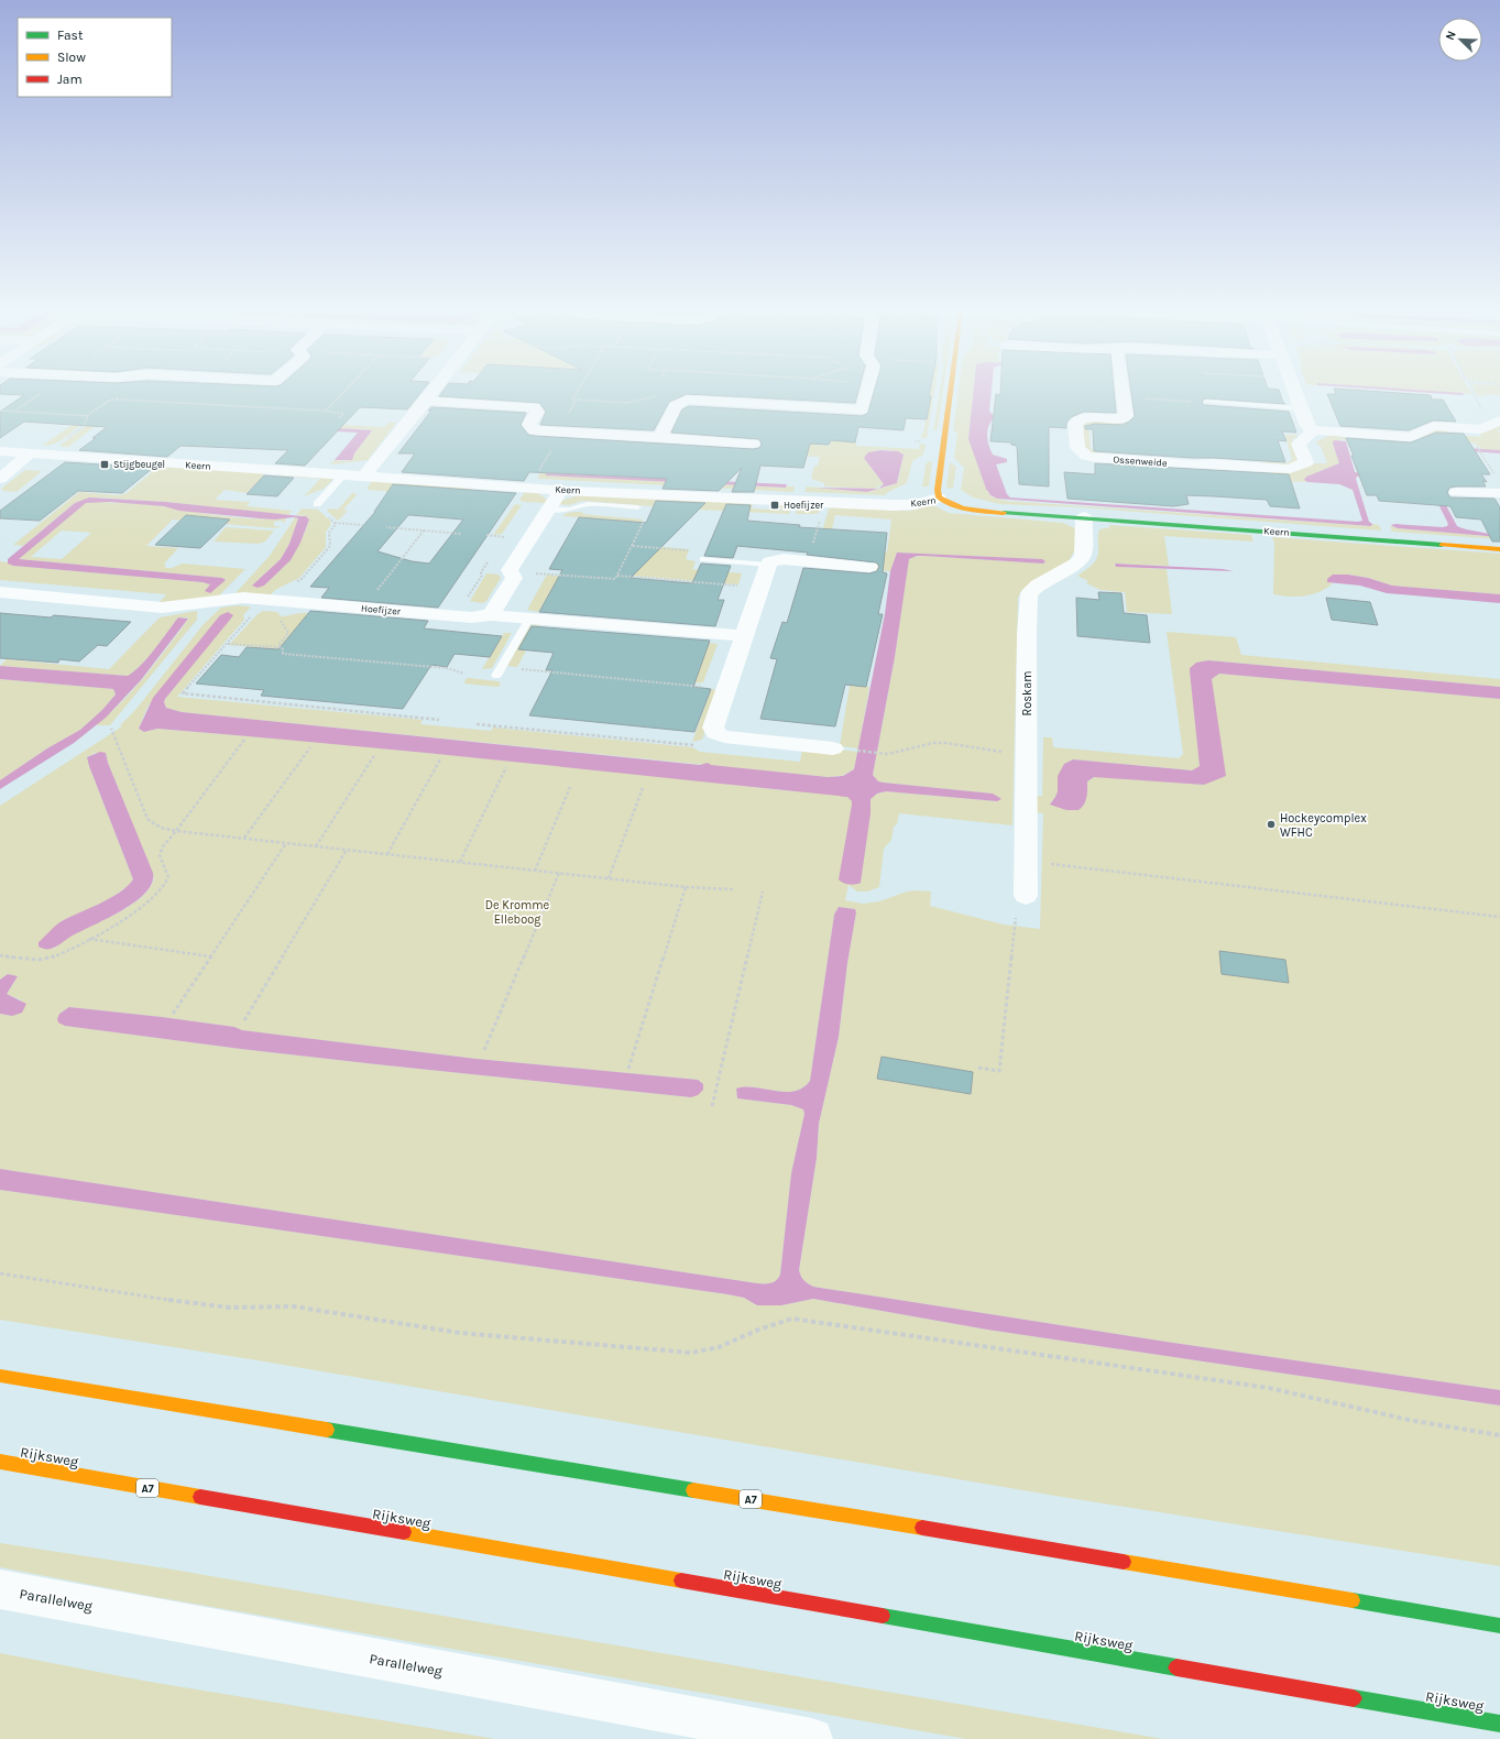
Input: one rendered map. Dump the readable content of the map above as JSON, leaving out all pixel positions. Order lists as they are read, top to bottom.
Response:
{
  "streets": {
    "main road": ["Keern", "Rijksweg", "A7"],
    "street": [
      "Ossenweide",
      "Hoefijzer",
      "Roskam",
      "Parallelweg"
    ]
  },
  "crossings": [
    ["Keern", "Roskam"]
  ],
  "parks": ["De Kromme Elleboog"],
  "places": {
    "transit": ["Stijgbeugel", "Hoefijzer"],
    "other": ["Hockeycomplex WFHC"]
  },
  "legend": ["Fast", "Slow", "Jam"],
  "north": "top left"
}
